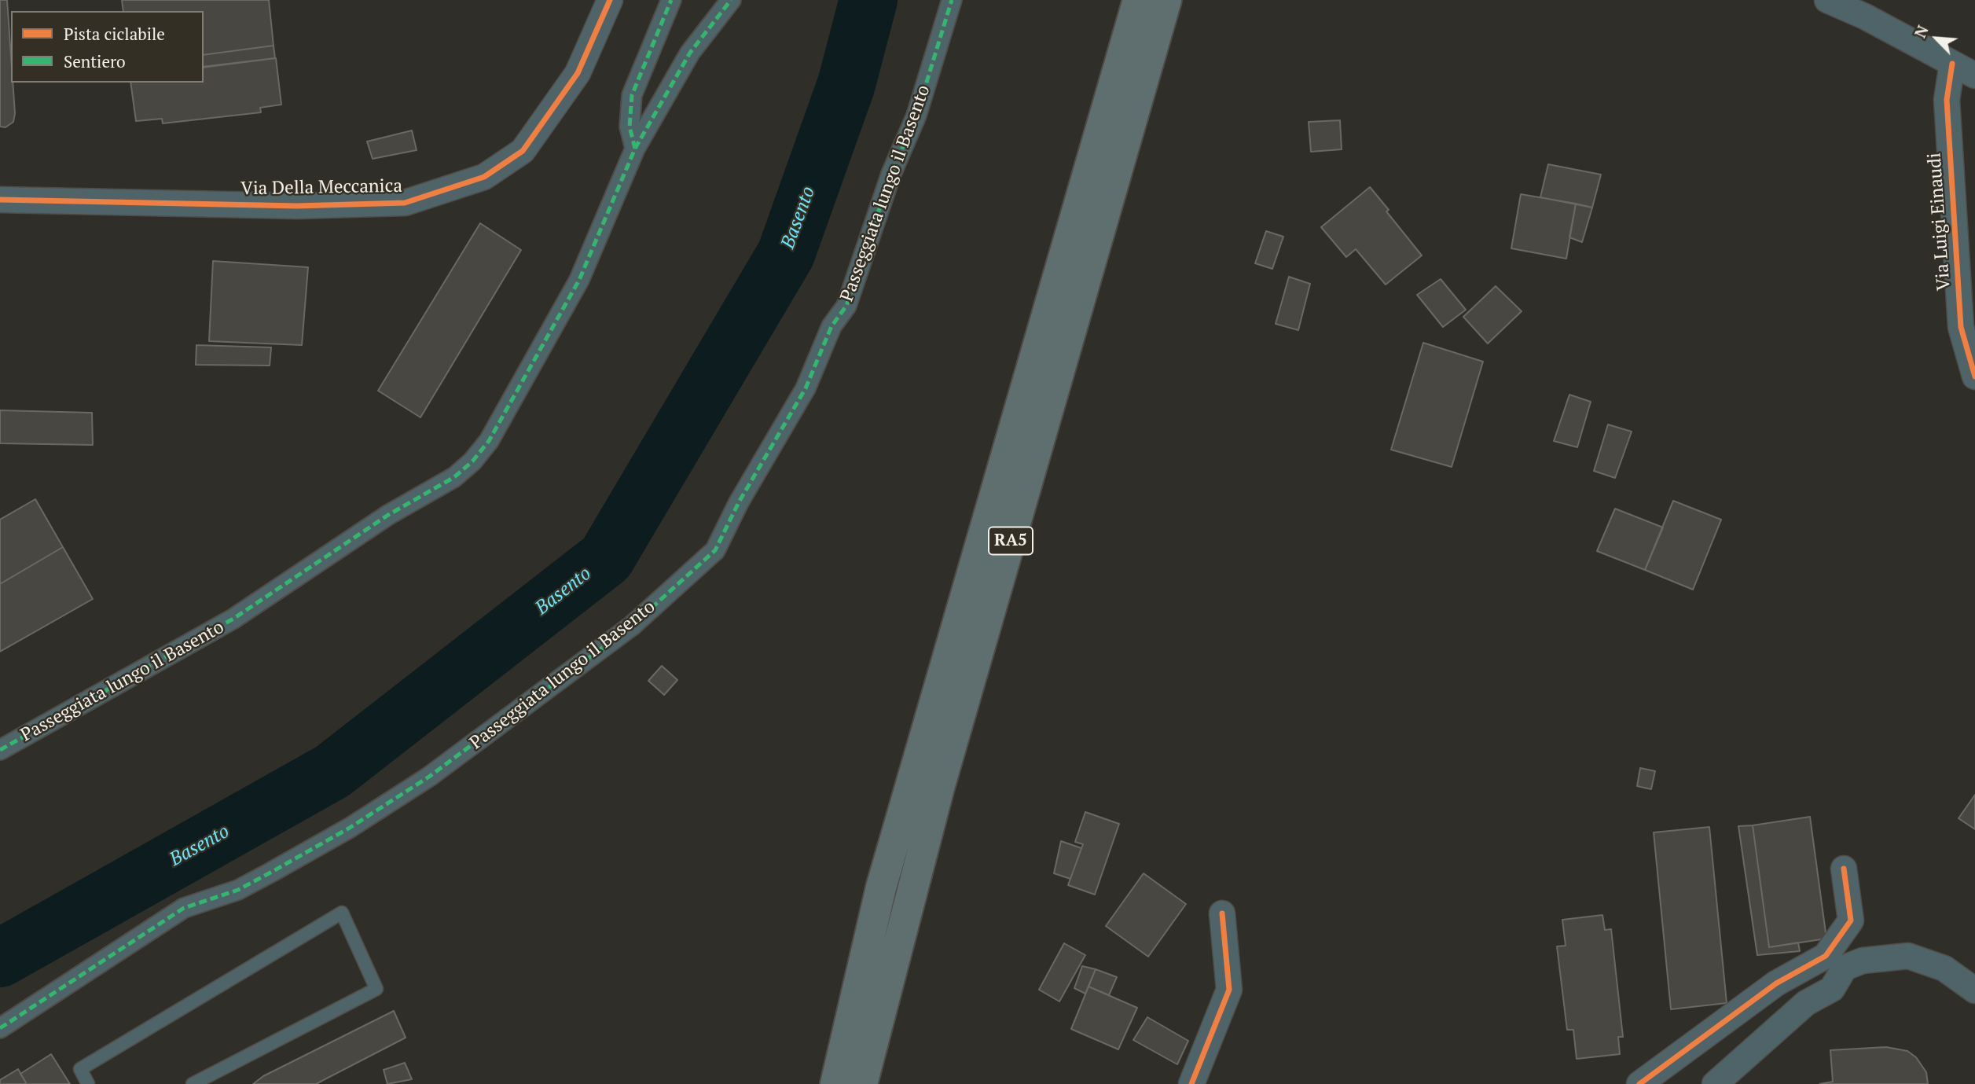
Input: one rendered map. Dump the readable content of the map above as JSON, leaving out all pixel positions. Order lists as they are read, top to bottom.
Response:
{
  "streets": {
    "highway": ["RA5"],
    "street": ["Via Della Meccanica", "Passeggiata lungo il Basento", "Via Luigi Einaudi"]
  },
  "water": ["Basento"],
  "legend": ["Pista ciclabile", "Sentiero"],
  "north": "top left"
}
